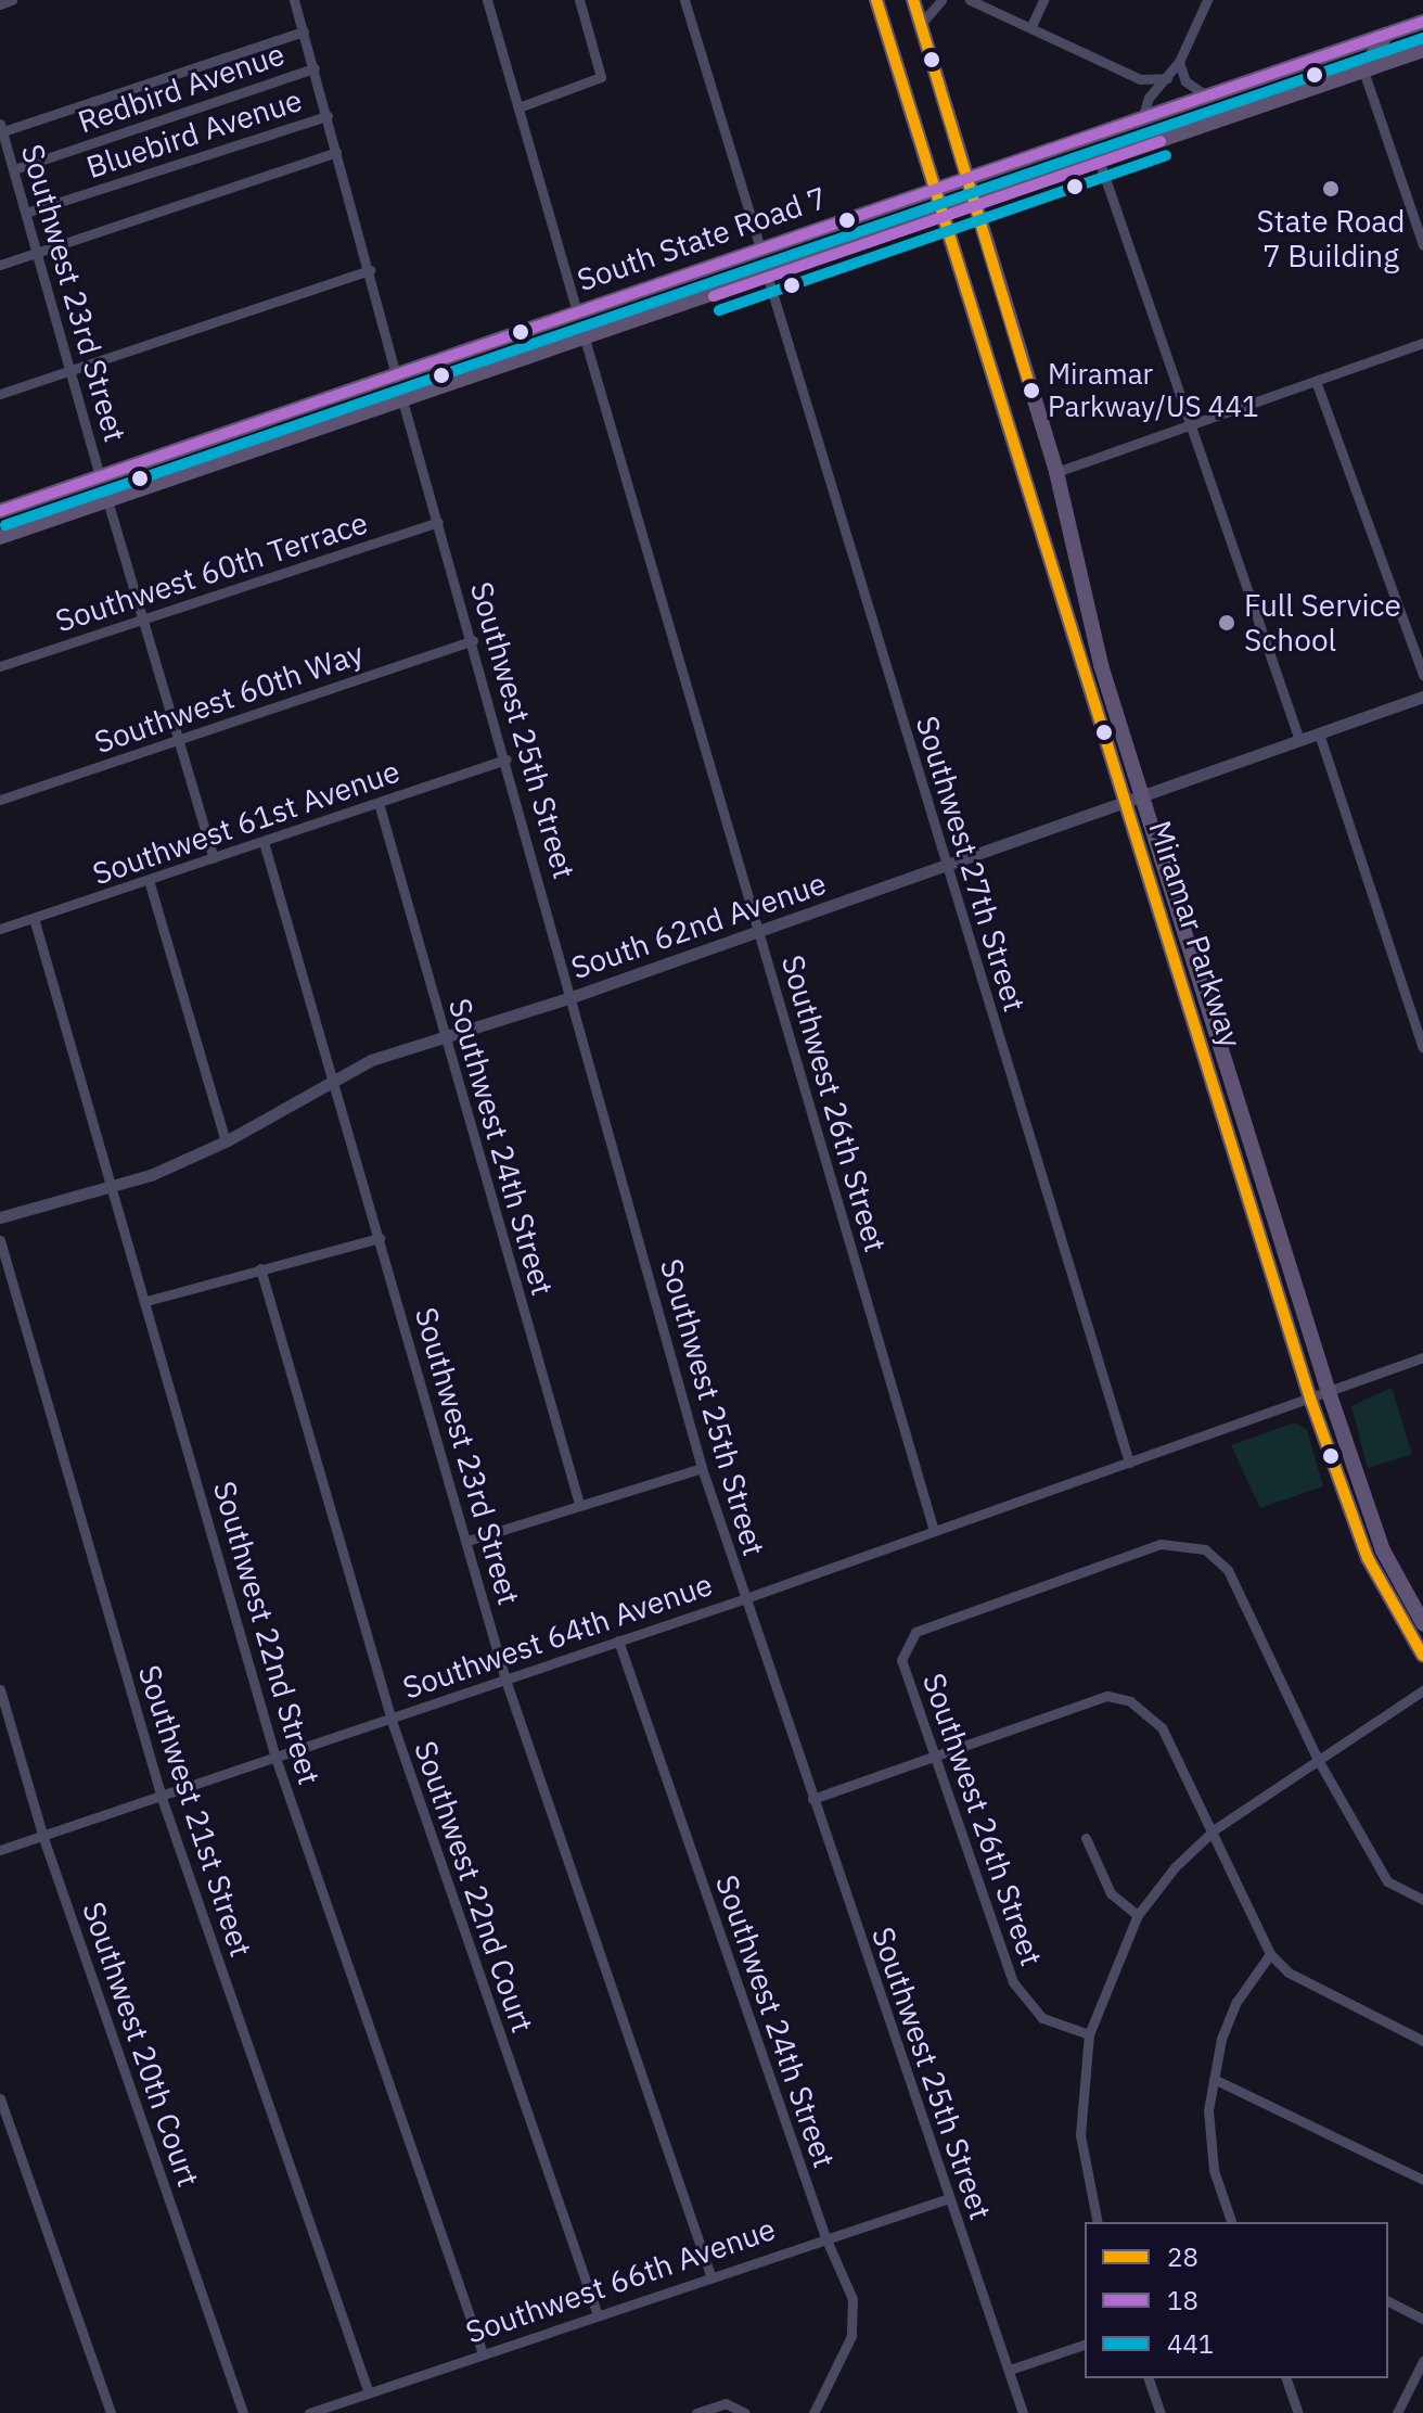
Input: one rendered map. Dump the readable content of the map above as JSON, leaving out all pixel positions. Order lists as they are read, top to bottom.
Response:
{
  "streets": {
    "main road": ["South State Road 7", "Miramar Parkway"],
    "street": [
      "Redbird Avenue",
      "Bluebird Avenue",
      "Southwest 23rd Street",
      "Southwest 60th Terrace",
      "Southwest 60th Way",
      "Southwest 25th Street",
      "Southwest 61st Avenue",
      "Southwest 27th Street",
      "South 62nd Avenue",
      "Southwest 26th Street",
      "Southwest 24th Street",
      "Southwest 22nd Street",
      "Southwest 64th Avenue",
      "Southwest 21st Street",
      "Southwest 22nd Court",
      "Southwest 20th Court",
      "Southwest 66th Avenue"
    ]
  },
  "crossings": [
    ["Redbird Avenue", "Southwest 23rd Street"],
    ["Bluebird Avenue", "Southwest 23rd Street"],
    ["South State Road 7", "Southwest 23rd Street"],
    ["South State Road 7", "Southwest 25th Street"],
    ["South State Road 7", "Southwest 27th Street"],
    ["South State Road 7", "Miramar Parkway"],
    ["South State Road 7", "Southwest 26th Street"],
    ["Southwest 23rd Street", "Southwest 61st Avenue"],
    ["Southwest 23rd Street", "South 62nd Avenue"],
    ["Southwest 23rd Street", "Southwest 64th Avenue"],
    ["Southwest 23rd Street", "Southwest 66th Avenue"],
    ["Southwest 60th Terrace", "Southwest 25th Street"],
    ["Southwest 60th Way", "Southwest 25th Street"],
    ["Southwest 25th Street", "Southwest 61st Avenue"],
    ["Southwest 25th Street", "South 62nd Avenue"],
    ["Southwest 25th Street", "Southwest 64th Avenue"],
    ["Southwest 25th Street", "Southwest 66th Avenue"],
    ["Southwest 61st Avenue", "Southwest 24th Street"],
    ["Southwest 61st Avenue", "Southwest 22nd Street"],
    ["Southwest 27th Street", "South 62nd Avenue"],
    ["Southwest 27th Street", "Southwest 64th Avenue"],
    ["South 62nd Avenue", "Miramar Parkway"],
    ["South 62nd Avenue", "Southwest 26th Street"],
    ["South 62nd Avenue", "Southwest 24th Street"],
    ["South 62nd Avenue", "Southwest 22nd Street"],
    ["Miramar Parkway", "Southwest 64th Avenue"],
    ["Southwest 26th Street", "Southwest 64th Avenue"],
    ["Southwest 24th Street", "Southwest 64th Avenue"],
    ["Southwest 24th Street", "Southwest 66th Avenue"],
    ["Southwest 22nd Street", "Southwest 64th Avenue"],
    ["Southwest 22nd Street", "Southwest 66th Avenue"],
    ["Southwest 64th Avenue", "Southwest 21st Street"],
    ["Southwest 64th Avenue", "Southwest 22nd Court"],
    ["Southwest 64th Avenue", "Southwest 20th Court"],
    ["Southwest 21st Street", "Southwest 66th Avenue"],
    ["Southwest 22nd Court", "Southwest 66th Avenue"]
  ],
  "places": ["State Road 7 Building", "Miramar Parkway/US 441", "Full Service School"],
  "lines": ["transit line 28", "transit line 18", "transit line 441"],
  "legend": ["28", "18", "441"]
}
